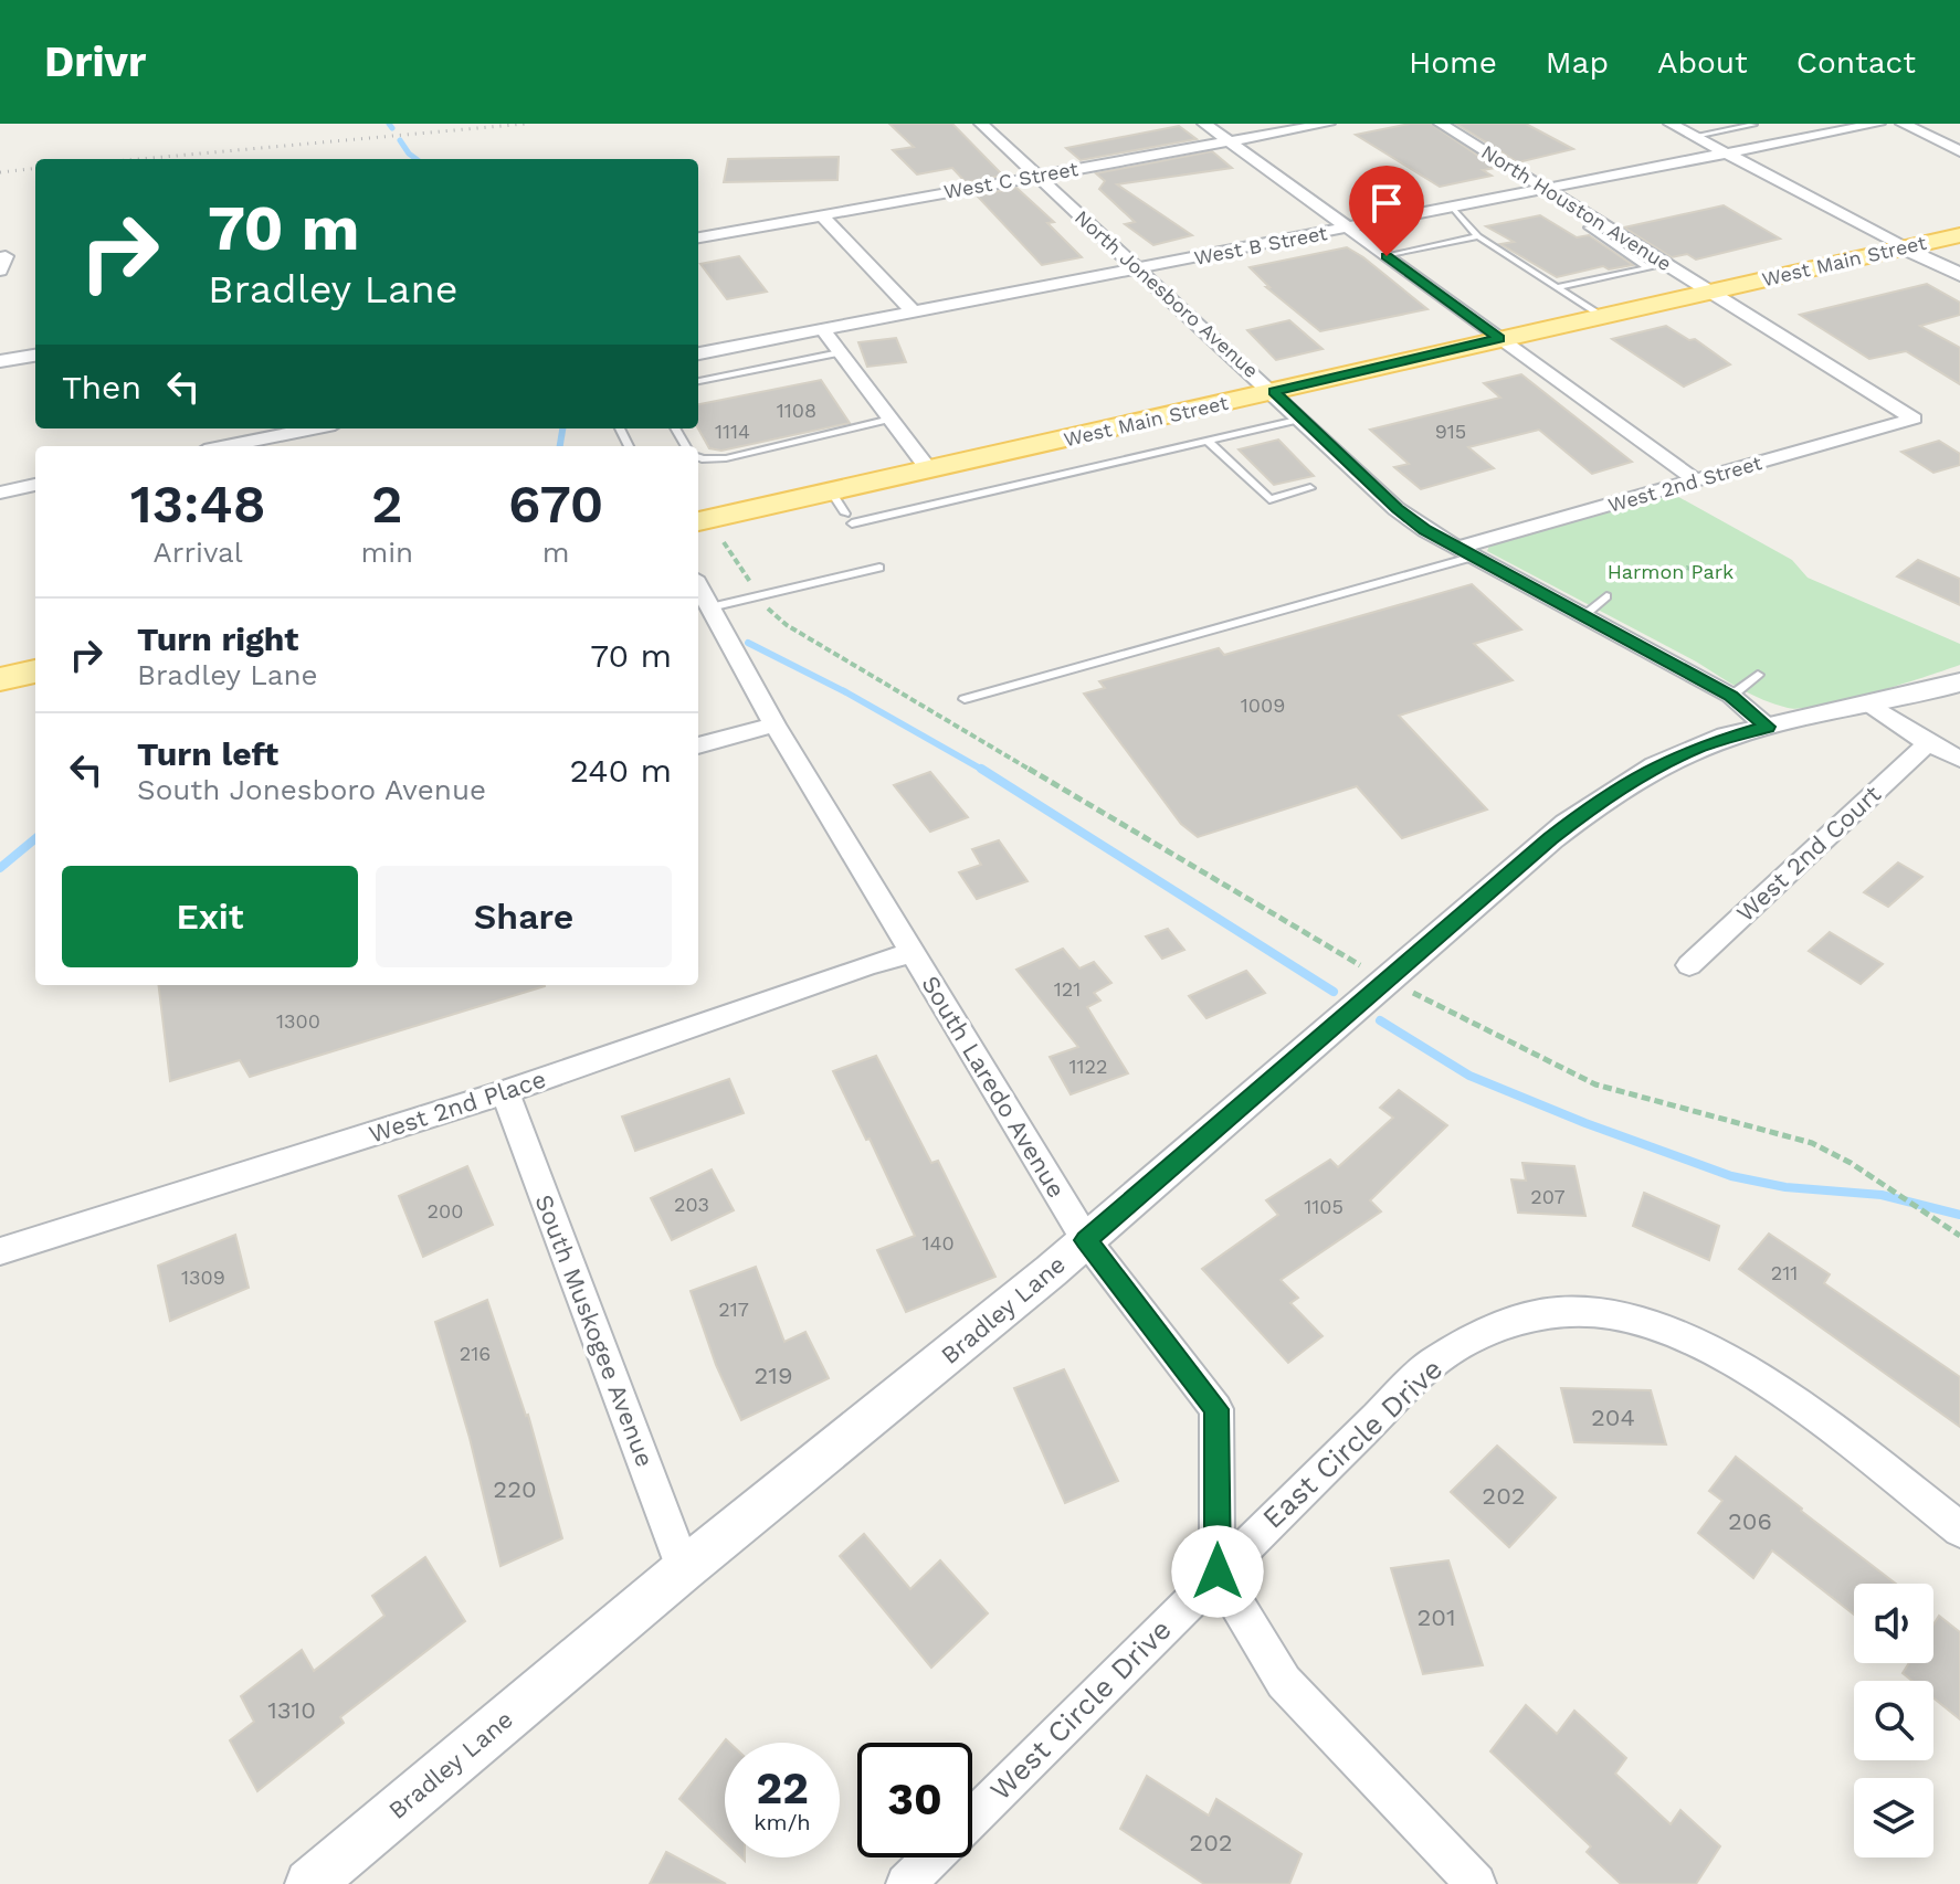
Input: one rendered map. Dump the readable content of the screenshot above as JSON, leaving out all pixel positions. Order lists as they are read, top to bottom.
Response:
{
  "streets": {
    "main road": ["West Main Street"],
    "street": [
      "West C Street",
      "North Houston Avenue",
      "West B Street",
      "North Jonesboro Avenue",
      "West 2nd Street",
      "West 2nd Court",
      "South Laredo Avenue",
      "West 2nd Place",
      "Bradley Lane",
      "South Muskogee Avenue",
      "East Circle Drive",
      "West Circle Drive"
    ]
  },
  "crossings": [
    ["West C Street", "North Jonesboro Avenue"],
    ["North Houston Avenue", "West B Street"],
    ["North Houston Avenue", "West Main Street"],
    ["North Houston Avenue", "West 2nd Street"],
    ["West B Street", "North Jonesboro Avenue"],
    ["West Main Street", "North Jonesboro Avenue"],
    ["North Jonesboro Avenue", "West 2nd Street"],
    ["North Jonesboro Avenue", "Bradley Lane"],
    ["South Laredo Avenue", "West 2nd Place"],
    ["South Laredo Avenue", "Bradley Lane"],
    ["South Laredo Avenue", "East Circle Drive"],
    ["South Laredo Avenue", "West Circle Drive"],
    ["West 2nd Place", "South Muskogee Avenue"],
    ["Bradley Lane", "South Muskogee Avenue"],
    ["East Circle Drive", "West Circle Drive"]
  ],
  "parks": ["Harmon Park"],
  "house_numbers": [
    "1108",
    "1114",
    "915",
    "1009",
    "121",
    "1300",
    "1122",
    "207",
    "203",
    "1105",
    "200",
    "140",
    "211",
    "1309",
    "217",
    "216",
    "219",
    "204",
    "220",
    "202",
    "206",
    "201",
    "1310",
    "202"
  ],
  "page": {
    "header": "Drivr",
    "nav": [
      "Home",
      "Map",
      "About",
      "Contact"
    ],
    "turn": ["70 m", "Bradley Lane"],
    "then": "Then",
    "eta": [
      "13:48",
      "Arrival",
      "2",
      "min",
      "670",
      "m"
    ],
    "list": [
      {
        "name": "Turn right",
        "note": "Bradley Lane",
        "value": "70 m"
      },
      {
        "name": "Turn left",
        "note": "South Jonesboro Avenue",
        "value": "240 m"
      }
    ],
    "buttons": ["Exit", "Share"],
    "speed": "22 km/h",
    "limit": "30"
  }
}
